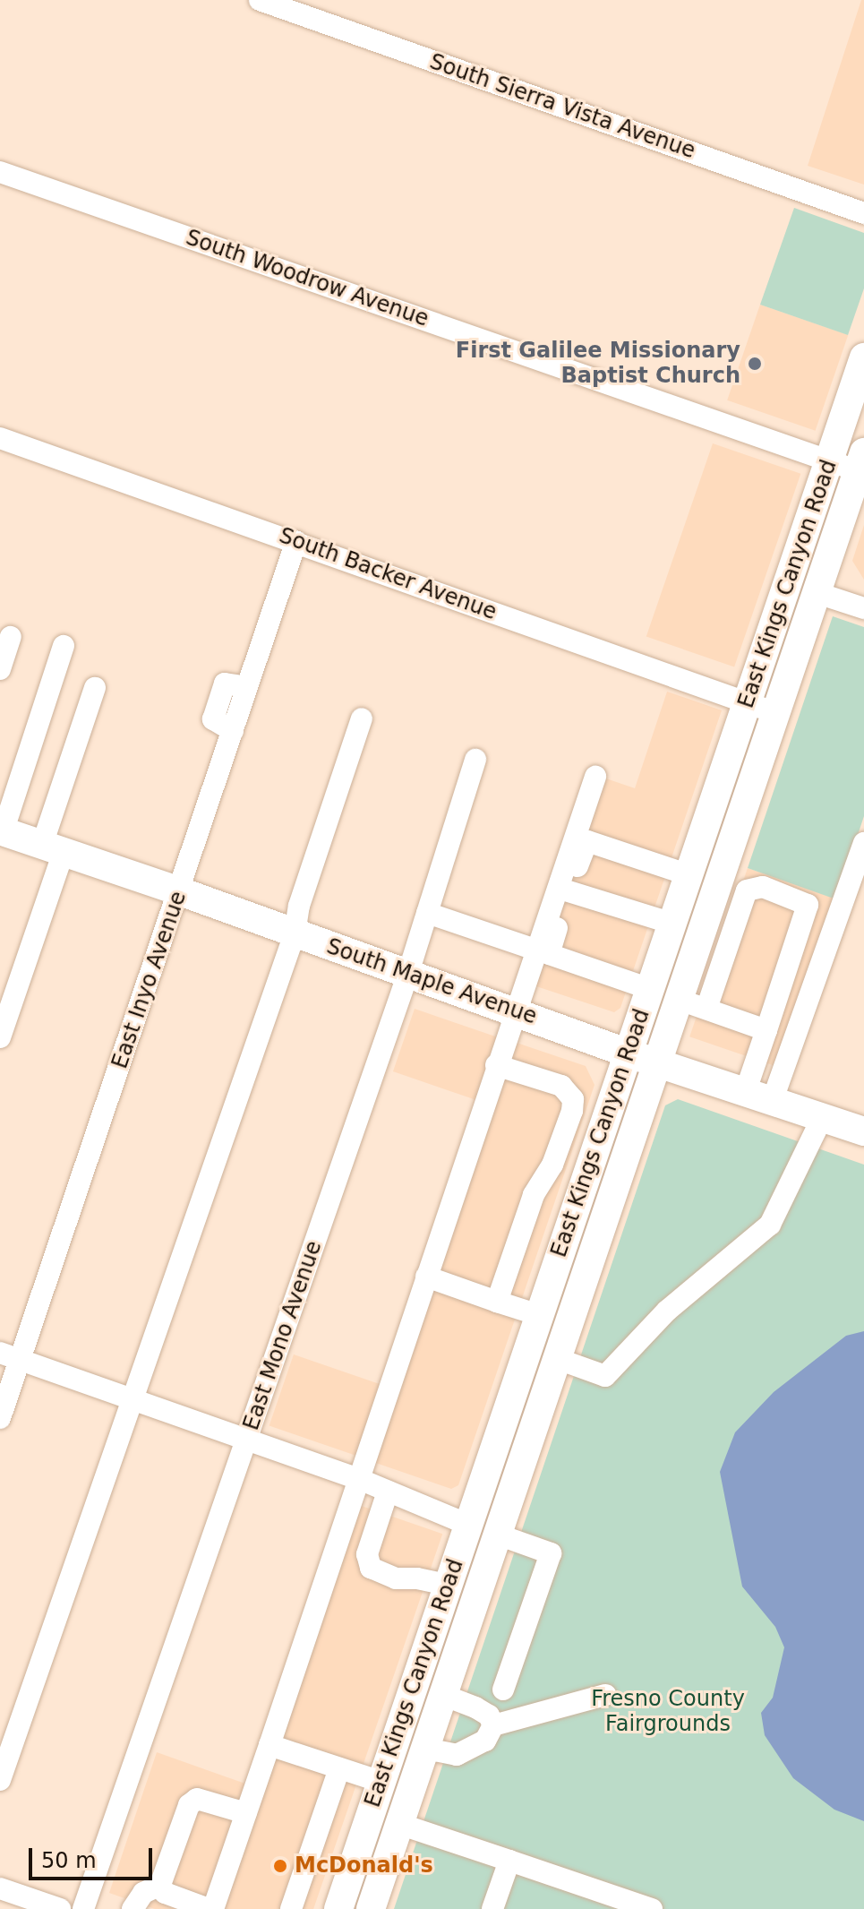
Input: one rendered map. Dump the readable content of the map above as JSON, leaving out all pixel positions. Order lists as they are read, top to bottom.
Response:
{
  "streets": {
    "main road": ["East Kings Canyon Road", "South Maple Avenue"],
    "street": [
      "South Sierra Vista Avenue",
      "South Woodrow Avenue",
      "South Backer Avenue",
      "East Inyo Avenue",
      "East Mono Avenue"
    ]
  },
  "crossings": [
    ["South Woodrow Avenue", "East Kings Canyon Road"],
    ["South Backer Avenue", "East Kings Canyon Road"],
    ["South Backer Avenue", "East Inyo Avenue"],
    ["East Kings Canyon Road", "South Maple Avenue"],
    ["East Inyo Avenue", "South Maple Avenue"],
    ["South Maple Avenue", "East Mono Avenue"]
  ],
  "parks": ["Fresno County Fairgrounds"],
  "places": ["First Galilee Missionary Baptist Church", "McDonald's"],
  "scale_bar": "50 m"
}
